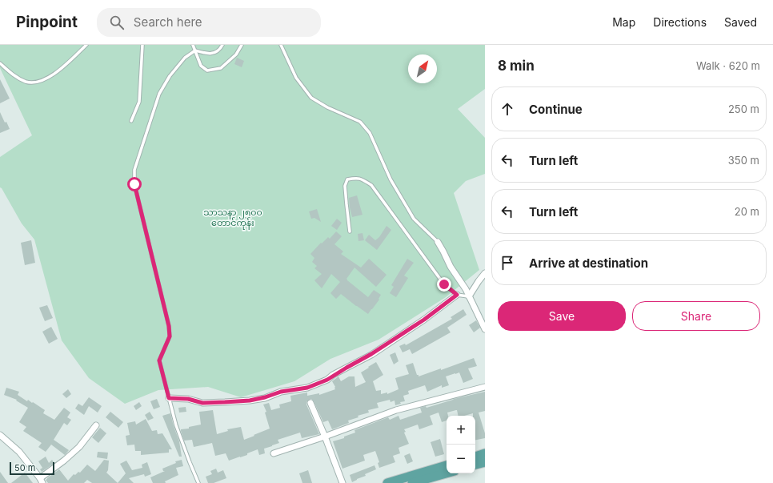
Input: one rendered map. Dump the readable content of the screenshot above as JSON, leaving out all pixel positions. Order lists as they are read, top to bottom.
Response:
{
  "parks": ["သာသနာ ၂၅၀၀ တောင်ကုန်း"],
  "scale_bar": "50 m",
  "north": "top right",
  "page": {
    "header": "Pinpoint",
    "search": "Search here",
    "nav": ["Map", "Directions", "Saved"],
    "heading": ["8 min", "Walk · 620 m"],
    "list": [
      ["Continue", "250 m"],
      ["Turn left", "350 m"],
      ["Turn left", "20 m"],
      "Arrive at destination"
    ],
    "buttons": ["Save", "Share"],
    "map_buttons": ["+", "−"],
    "scale": "50 m"
  }
}
